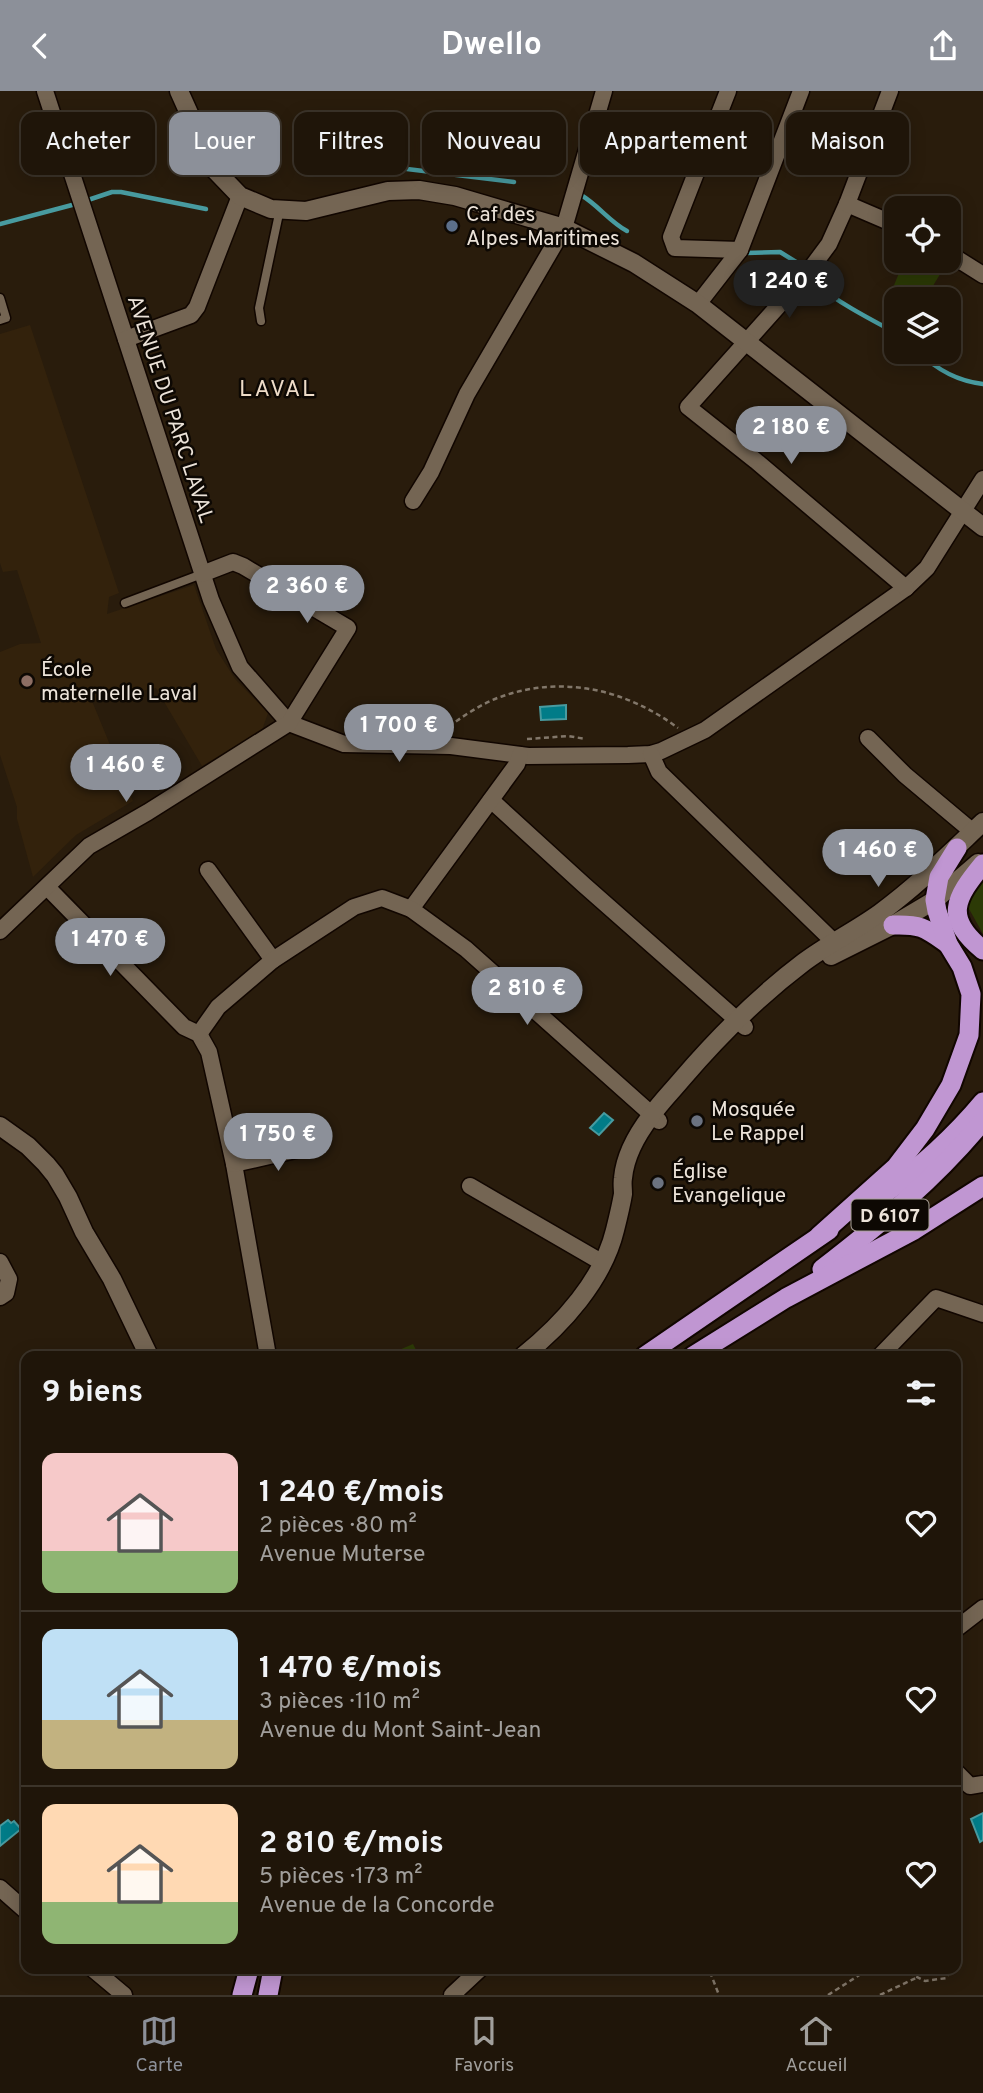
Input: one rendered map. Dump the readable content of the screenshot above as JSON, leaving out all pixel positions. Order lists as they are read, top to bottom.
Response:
{
  "streets": {
    "highway": ["D 6107"],
    "street": ["AVENUE DU PARC LAVAL"]
  },
  "districts": ["LAVAL"],
  "places": [
    "Caf des Alpes-Maritimes",
    "École maternelle Laval",
    "Mosquée Le Rappel",
    "Église Evangelique"
  ],
  "page": {
    "header": "Dwello",
    "chip": [
      "Acheter",
      "Louer",
      "Filtres",
      "Nouveau",
      "Appartement",
      "Maison"
    ],
    "price": [
      "1 240 €",
      "2 180 €",
      "2 360 €",
      "1 700 €",
      "1 460 €",
      "1 460 €",
      "1 470 €",
      "2 810 €",
      "1 750 €"
    ],
    "heading": "9 biens",
    "list": [
      {
        "name": "1 240 €/mois",
        "note": "2 pièces · 80 m² · Avenue Muterse"
      },
      {
        "name": "1 470 €/mois",
        "note": "3 pièces · 110 m² · Avenue du Mont Saint-Jean"
      },
      {
        "name": "2 810 €/mois",
        "note": "5 pièces · 173 m² · Avenue de la Concorde"
      }
    ],
    "tabs": ["Carte", "Favoris", "Accueil"]
  }
}
